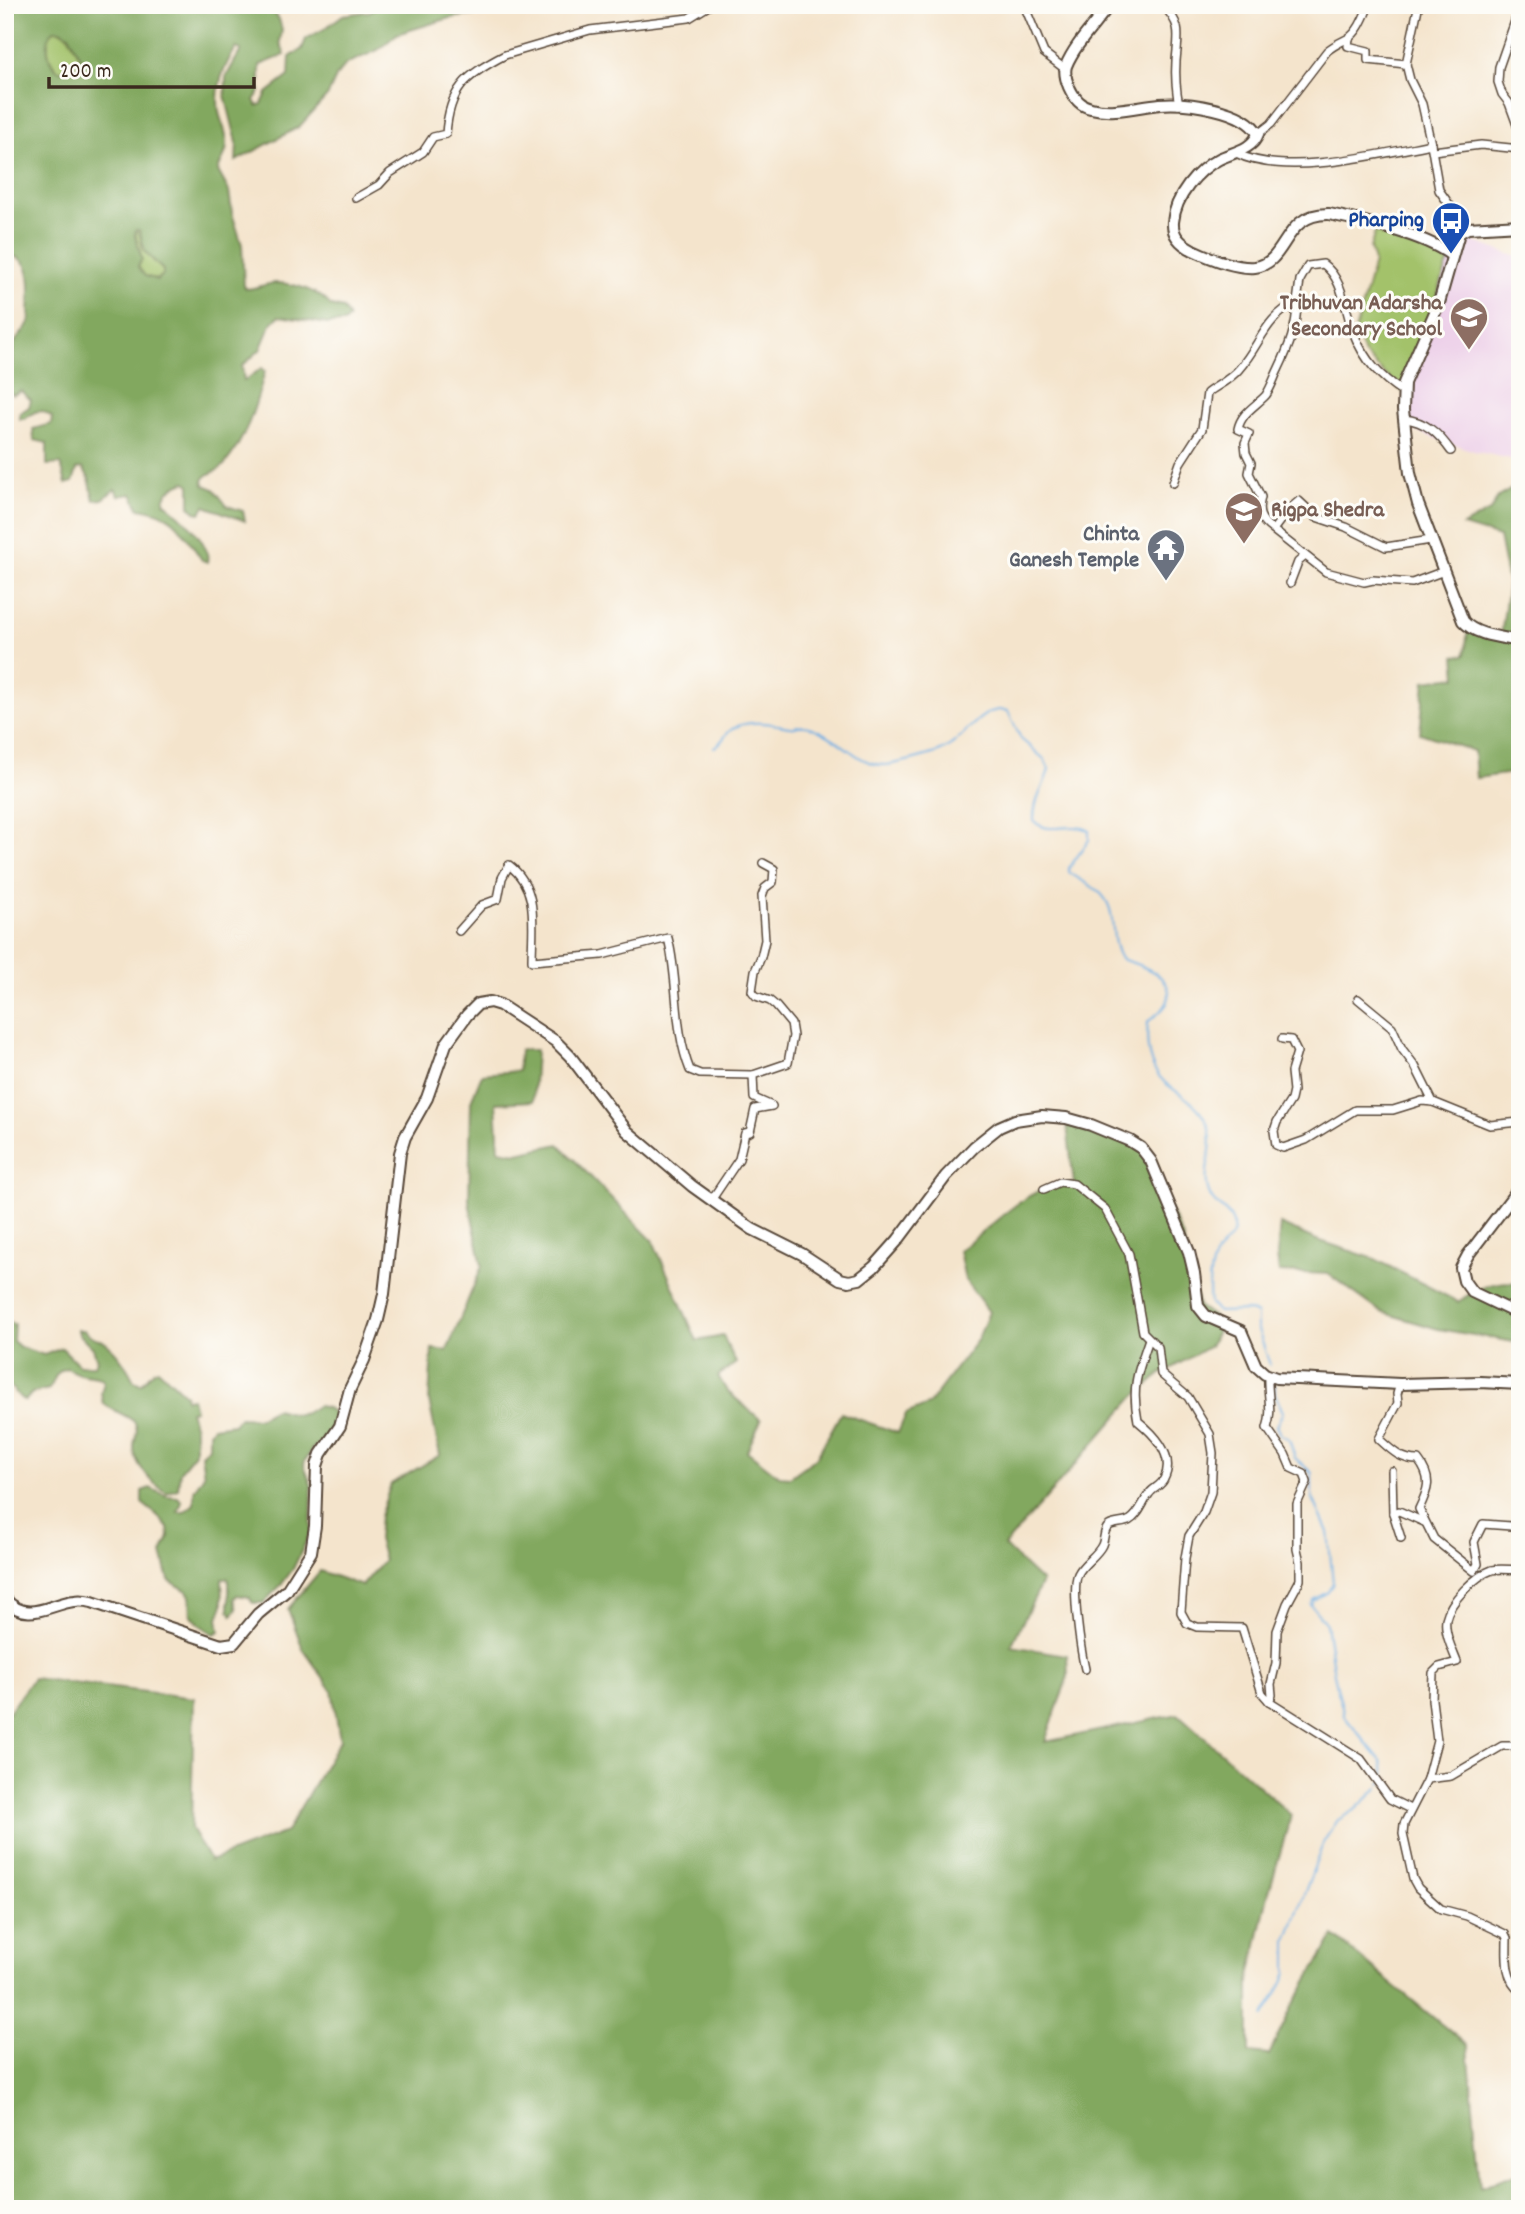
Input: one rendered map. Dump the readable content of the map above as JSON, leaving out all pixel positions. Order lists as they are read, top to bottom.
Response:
{
  "places": {
    "bus stop": ["Pharping"],
    "school or university": ["Tribhuvan Adarsha Secondary School", "Rigpa Shedra"],
    "temple": ["Chinta Ganesh Temple"]
  },
  "scale_bar": "200 m"
}
